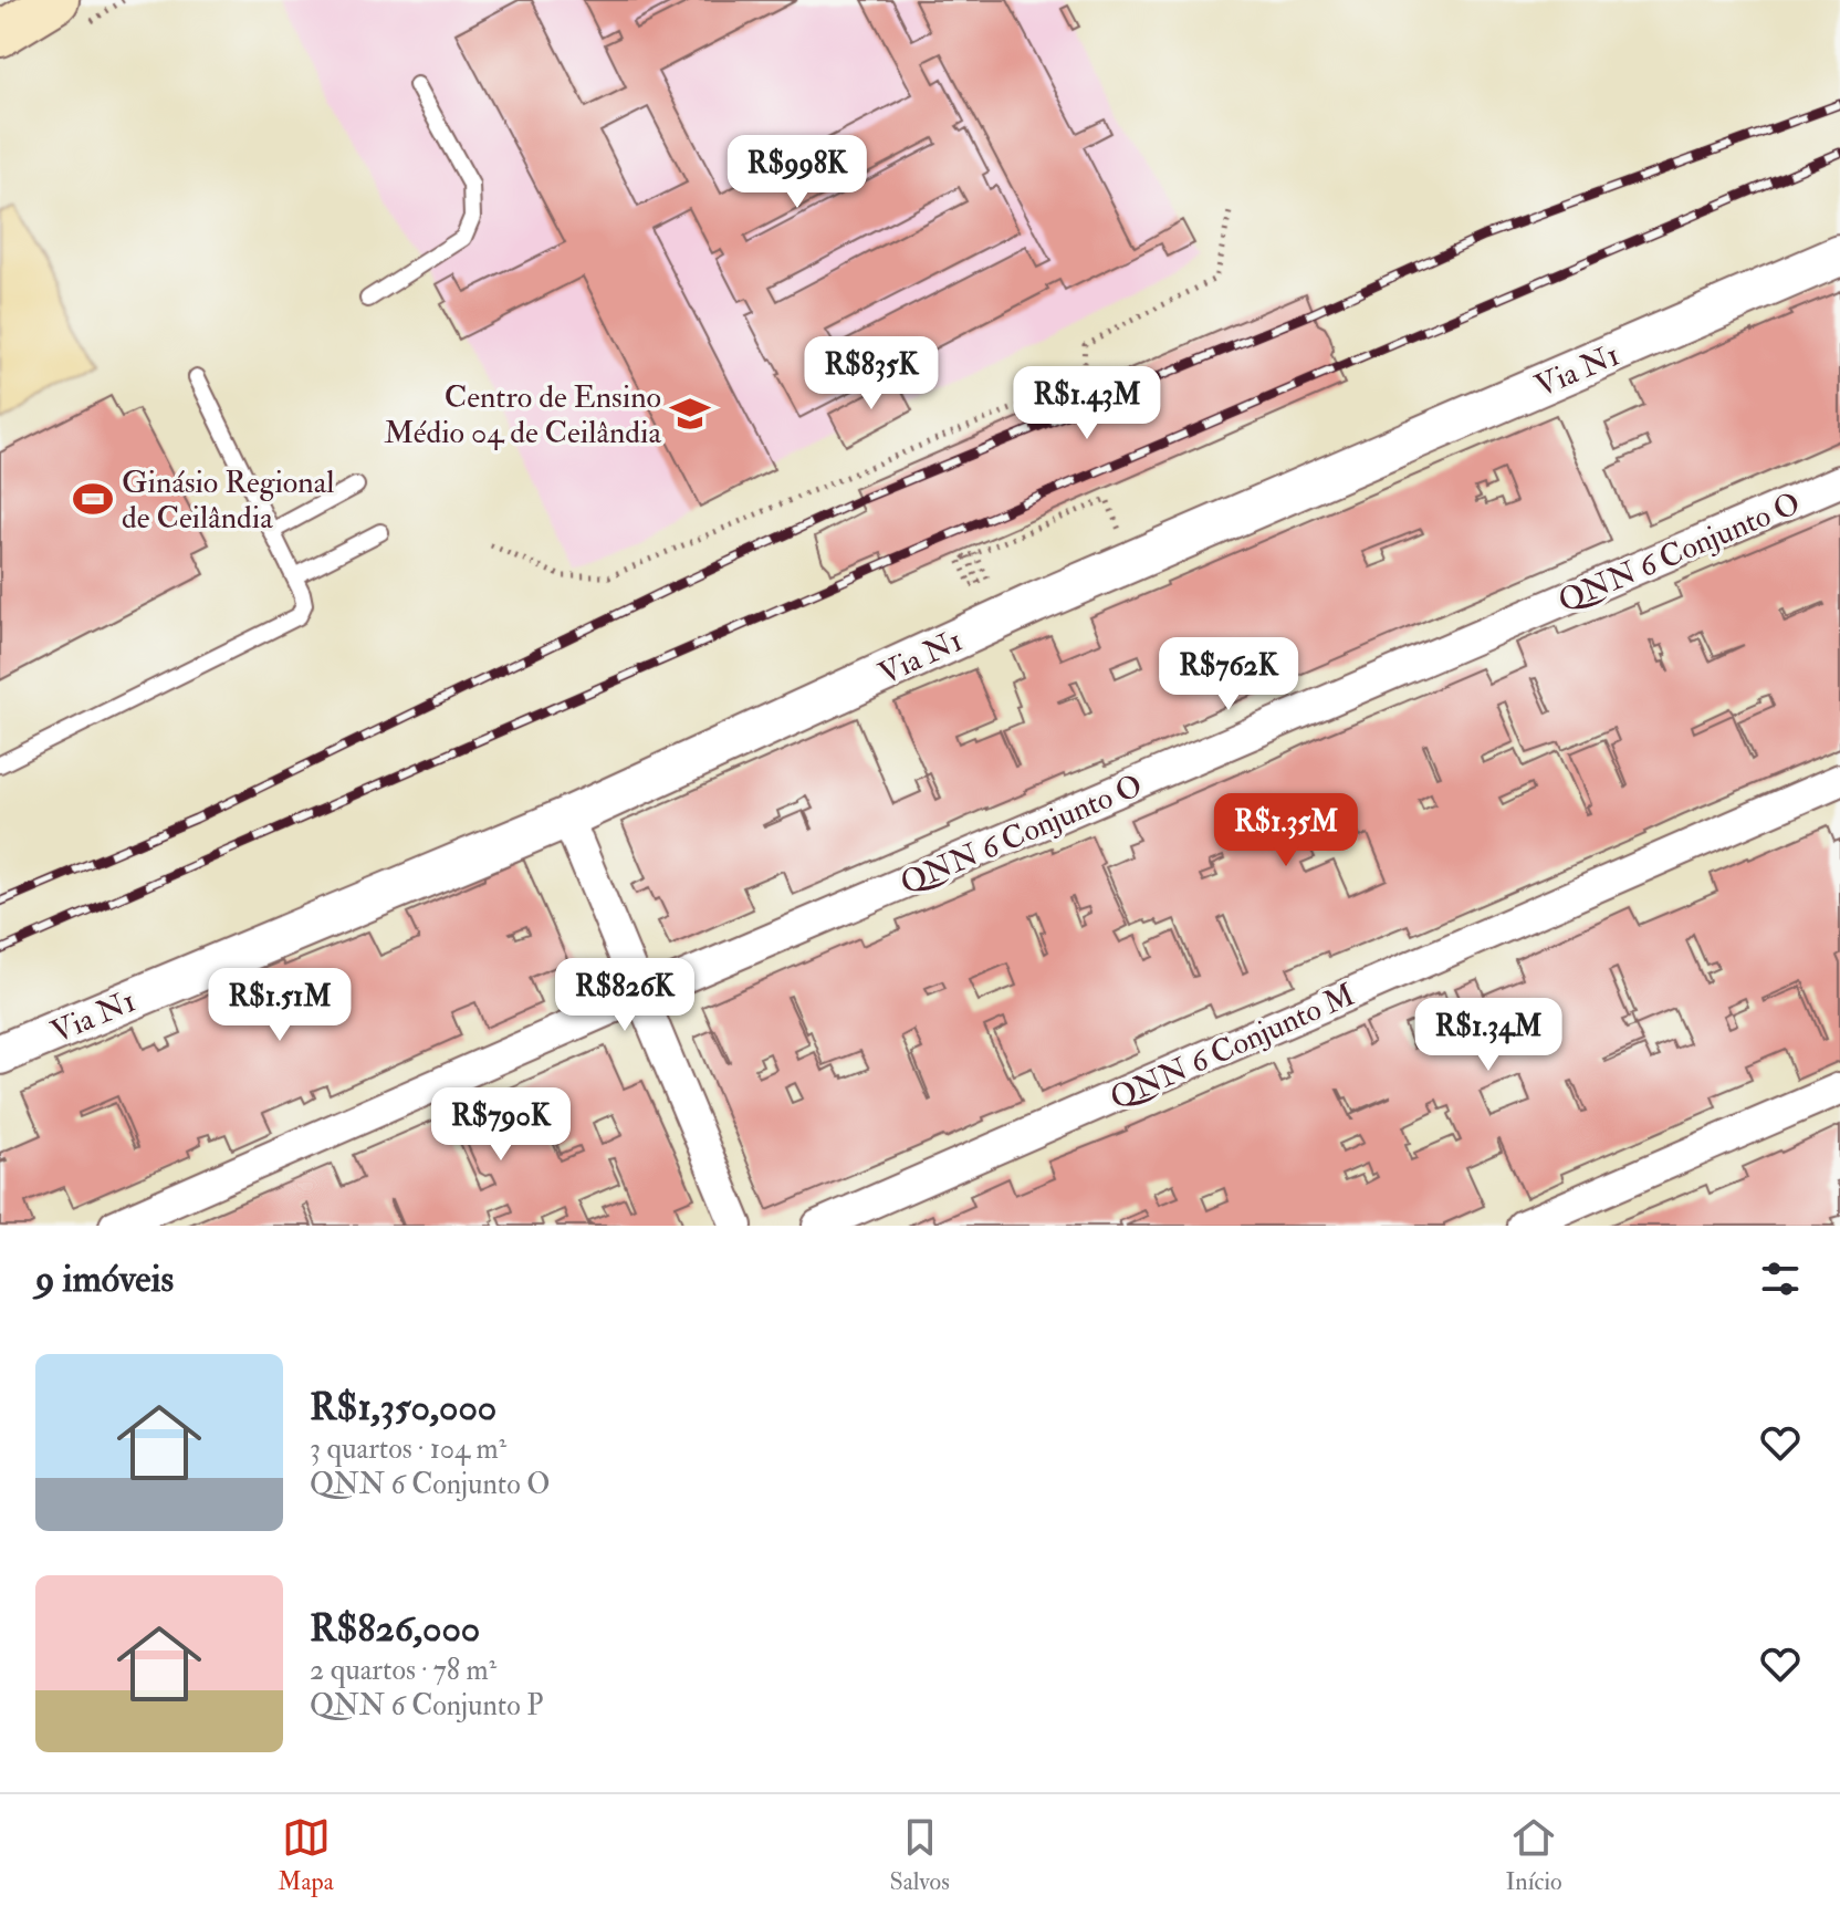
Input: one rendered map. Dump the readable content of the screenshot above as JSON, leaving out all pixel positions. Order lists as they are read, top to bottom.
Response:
{
  "streets": {
    "street": ["Via N1", "QNN 6 Conjunto O", "QNN 6 Conjunto M"]
  },
  "places": {
    "school or university": ["Centro de Ensino Médio 04 de Ceilândia"],
    "sports": ["Ginásio Regional de Ceilândia"]
  },
  "page": {
    "price": [
      "R$998K",
      "R$835K",
      "R$1.43M",
      "R$762K",
      "R$1.35M",
      "R$826K",
      "R$1.51M",
      "R$1.34M",
      "R$790K"
    ],
    "heading": "9 imóveis",
    "list": [
      {
        "name": "R$1,350,000",
        "note": "3 quartos · 104 m² · QNN 6 Conjunto O"
      },
      {
        "name": "R$826,000",
        "note": "2 quartos · 78 m² · QNN 6 Conjunto P"
      }
    ],
    "tabs": ["Mapa", "Salvos", "Início"]
  }
}
